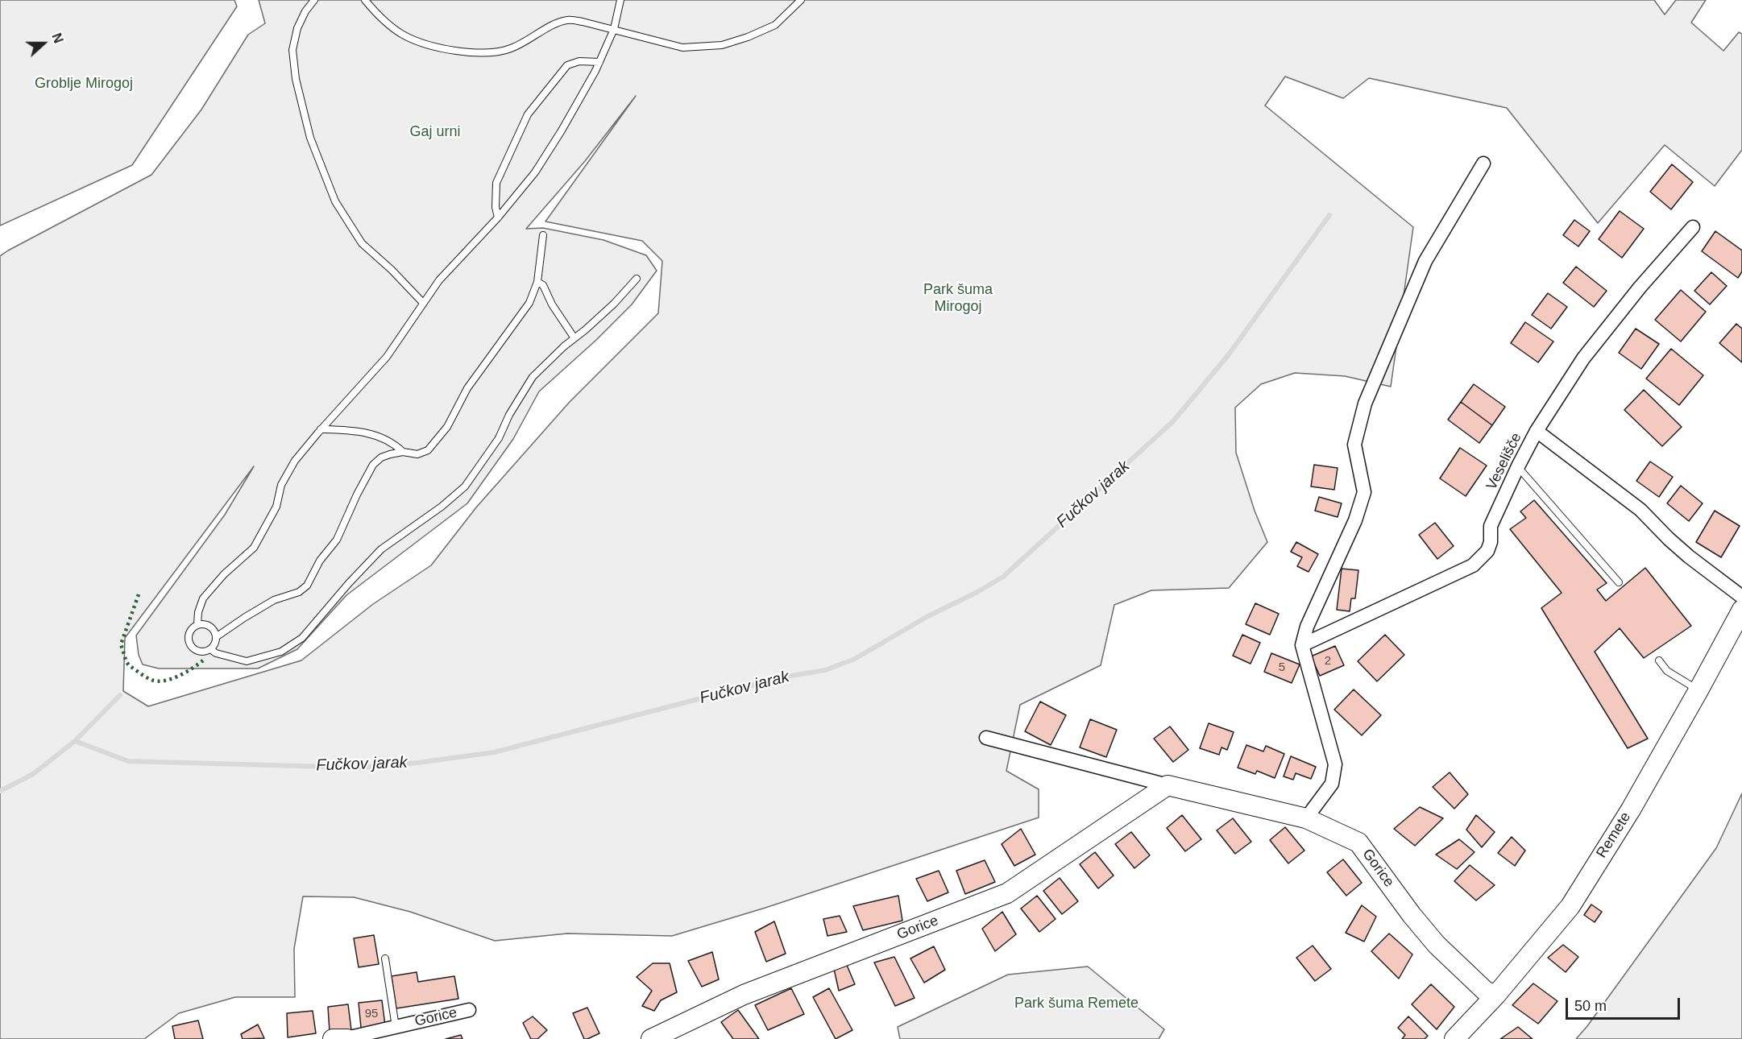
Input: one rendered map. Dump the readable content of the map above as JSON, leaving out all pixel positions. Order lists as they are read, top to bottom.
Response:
{
  "streets": {
    "street": ["Veselišče", "Remete", "Gorice"]
  },
  "crossings": [
    ["Remete", "Gorice"]
  ],
  "water": ["Fučkov jarak"],
  "parks": [
    "Groblje Mirogoj",
    "Gaj urni",
    "Park šuma Mirogoj",
    "Park šuma Remete"
  ],
  "house_numbers": ["2", "5", "95"],
  "scale_bar": "50 m",
  "north": "right"
}
